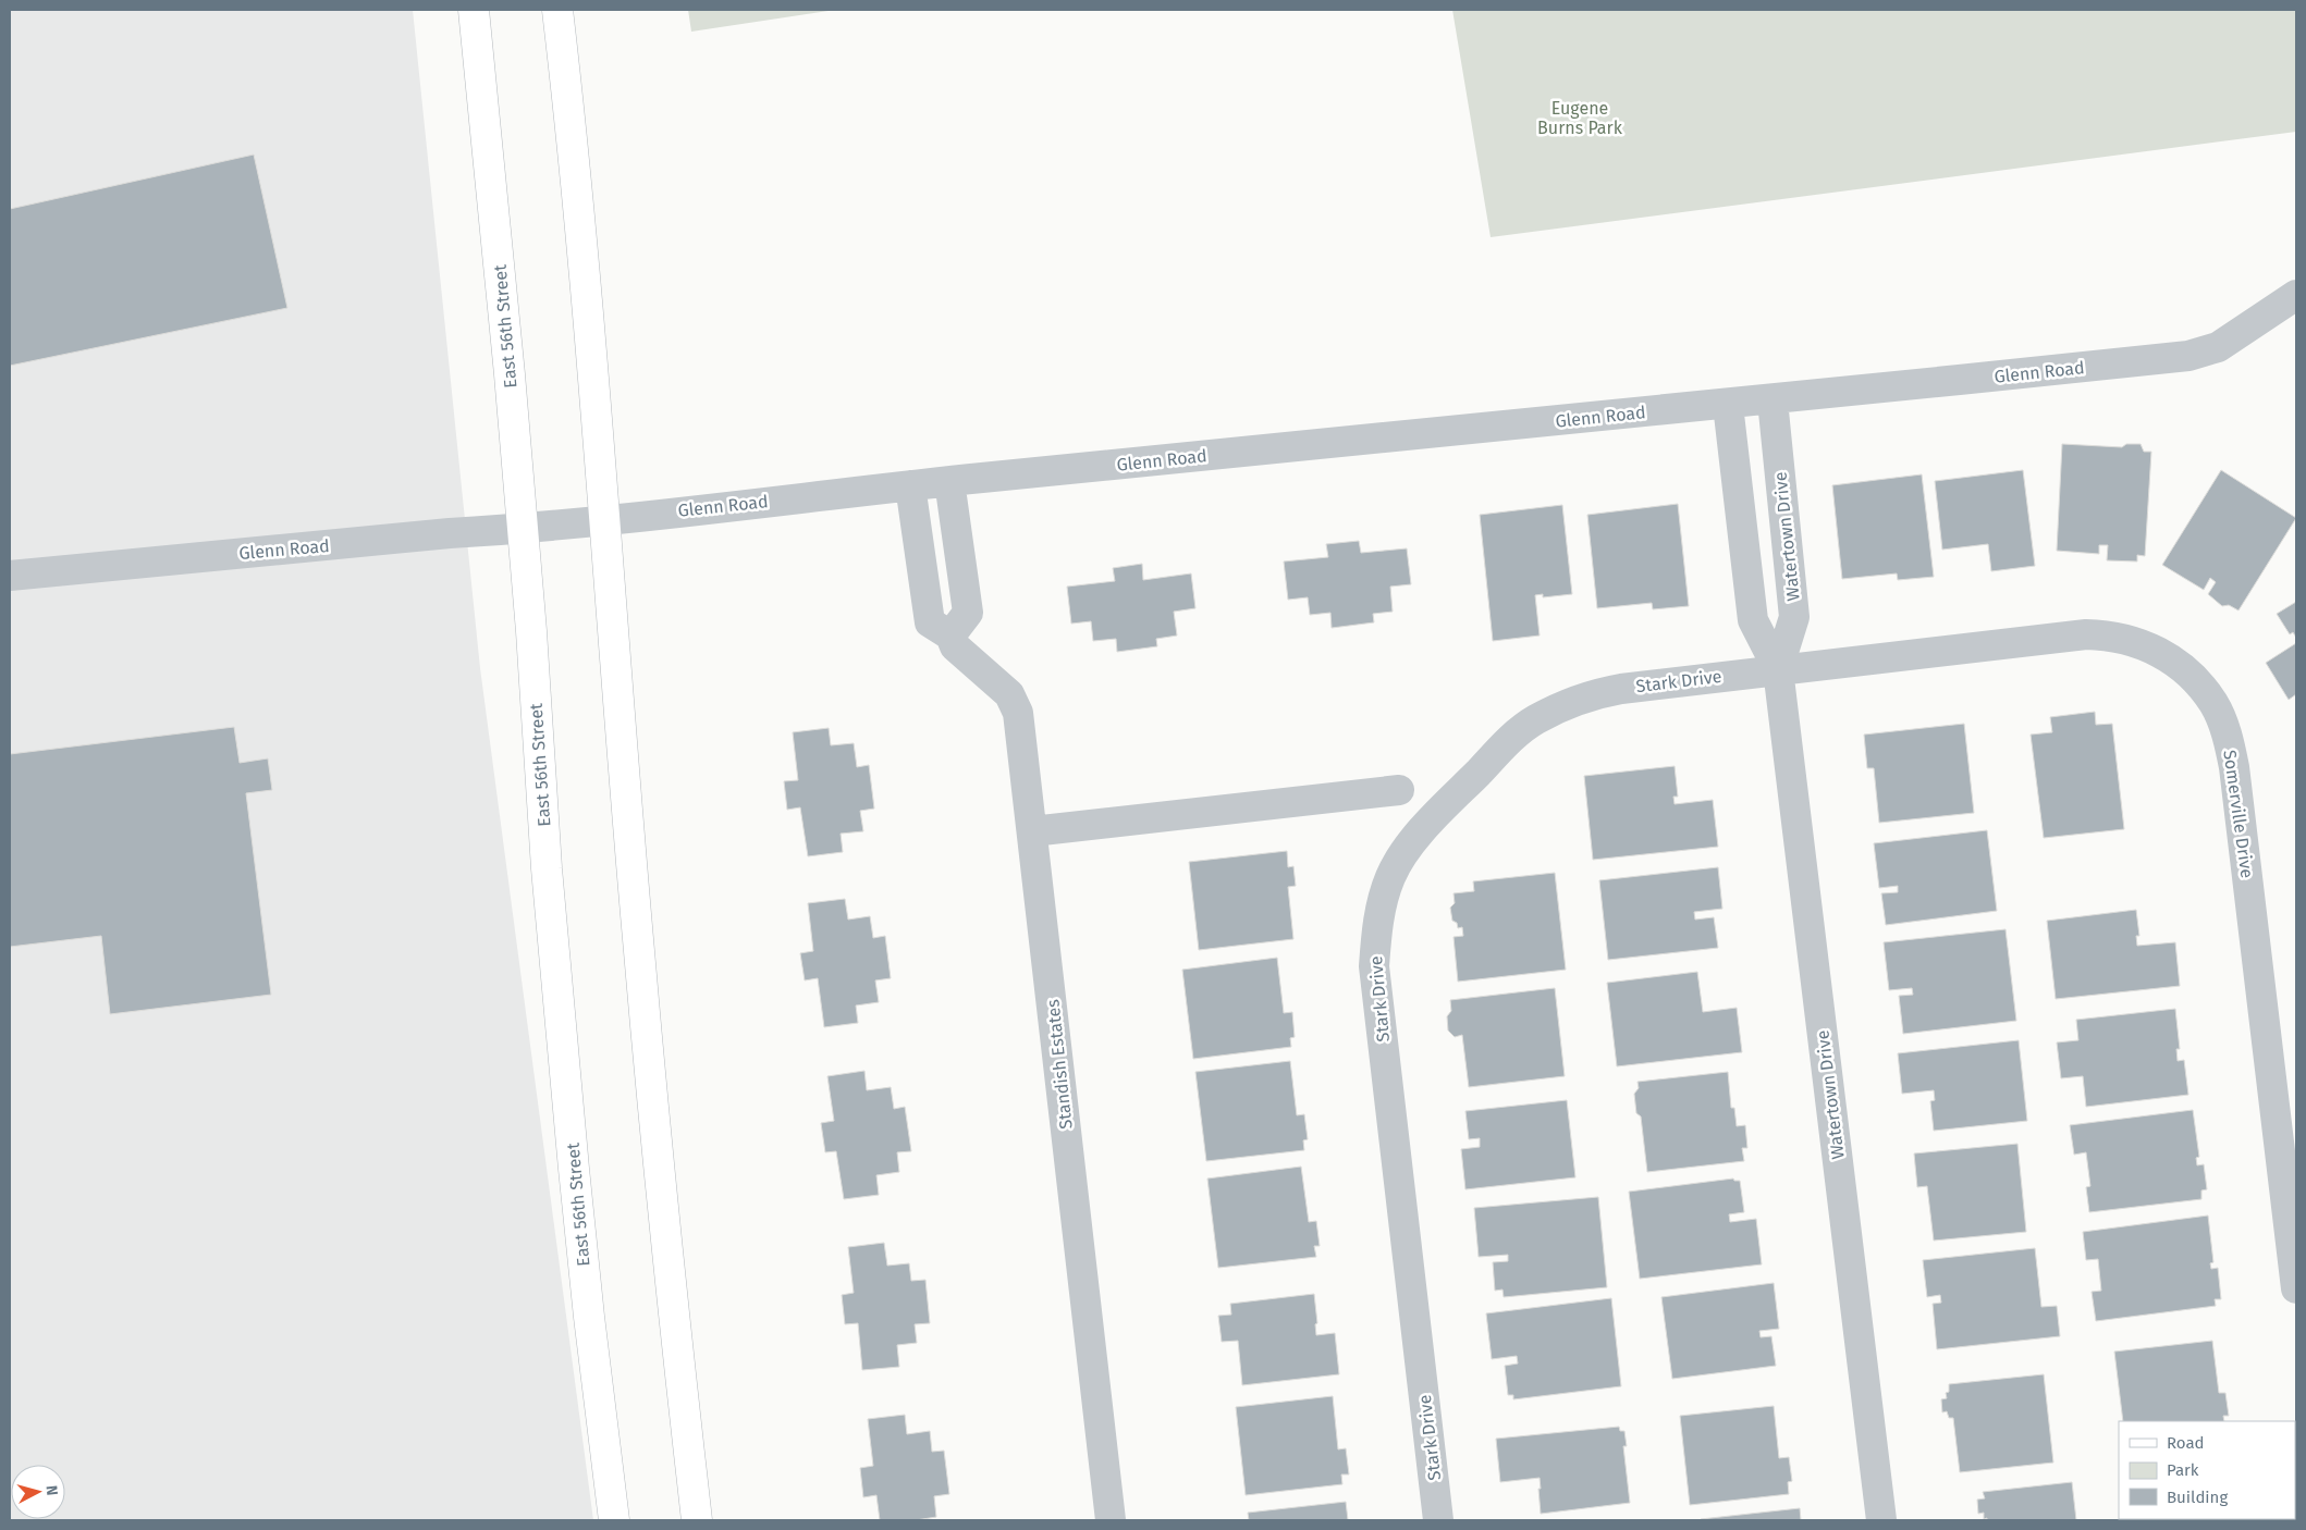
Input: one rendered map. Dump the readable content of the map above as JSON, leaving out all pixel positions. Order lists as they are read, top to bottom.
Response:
{
  "streets": {
    "main road": ["East 56th Street"],
    "street": [
      "Glenn Road",
      "Watertown Drive",
      "Stark Drive",
      "Somerville Drive",
      "Standish Estates"
    ]
  },
  "crossings": [
    ["East 56th Street", "Glenn Road"],
    ["Glenn Road", "Watertown Drive"],
    ["Glenn Road", "Standish Estates"],
    ["Watertown Drive", "Stark Drive"],
    ["Watertown Drive", "Somerville Drive"],
    ["Stark Drive", "Somerville Drive"]
  ],
  "parks": ["Eugene Burns Park"],
  "legend": ["Road", "Park", "Building"],
  "north": "right"
}
